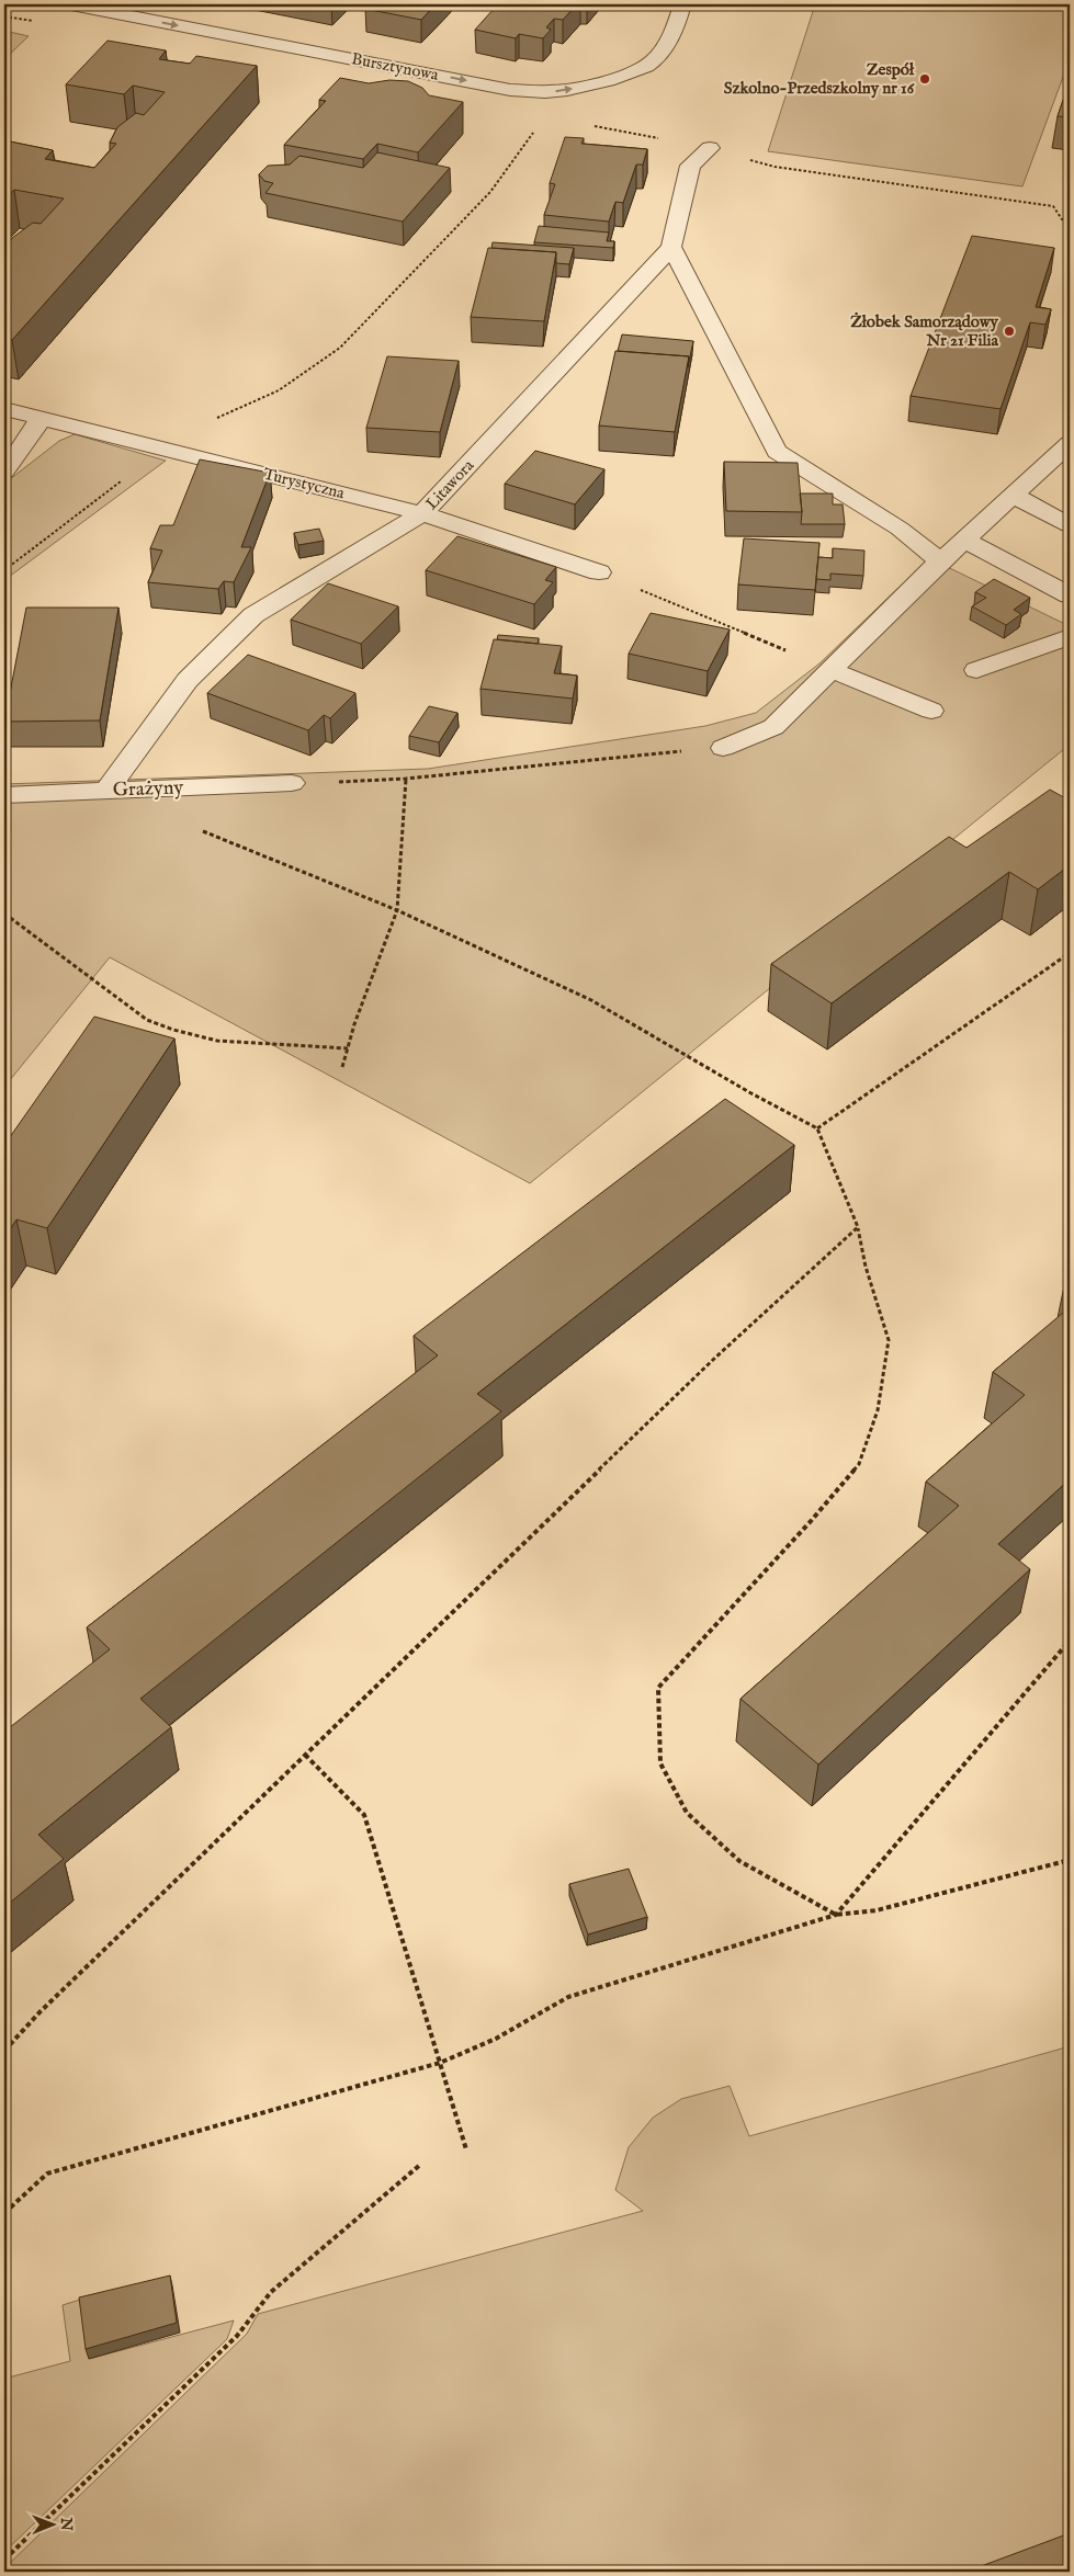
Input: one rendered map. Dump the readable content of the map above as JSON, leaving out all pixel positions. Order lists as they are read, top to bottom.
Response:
{
  "streets": {
    "street": [
      "Bursztynowa",
      "Turystyczna",
      "Litawora",
      "Grażyny"
    ]
  },
  "crossings": [
    ["Turystyczna", "Litawora"],
    ["Litawora", "Grażyny"]
  ],
  "one_way": ["Bursztynowa"],
  "places": ["Zespół Szkolno-Przedszkolny nr 16", "Żłobek Samorządowy Nr 21 Filia"],
  "north": "right"
}
